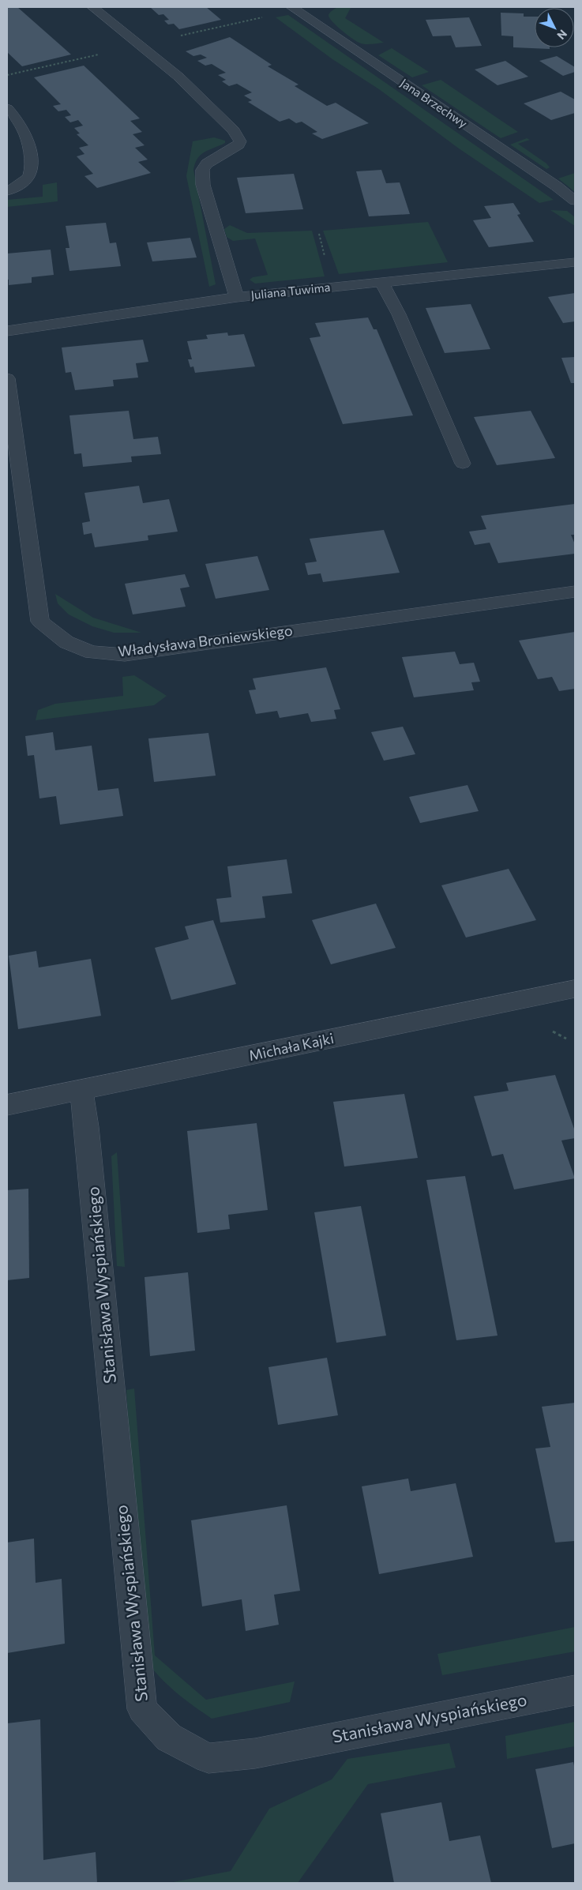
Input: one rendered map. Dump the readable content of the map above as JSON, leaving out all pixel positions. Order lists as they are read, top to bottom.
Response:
{
  "streets": {
    "street": [
      "Jana Brzechwy",
      "Juliana Tuwima",
      "Władysława Broniewskiego",
      "Michała Kajki",
      "Stanisława Wyspiańskiego"
    ]
  },
  "crossings": [
    ["Michała Kajki", "Stanisława Wyspiańskiego"]
  ],
  "north": "bottom right"
}
